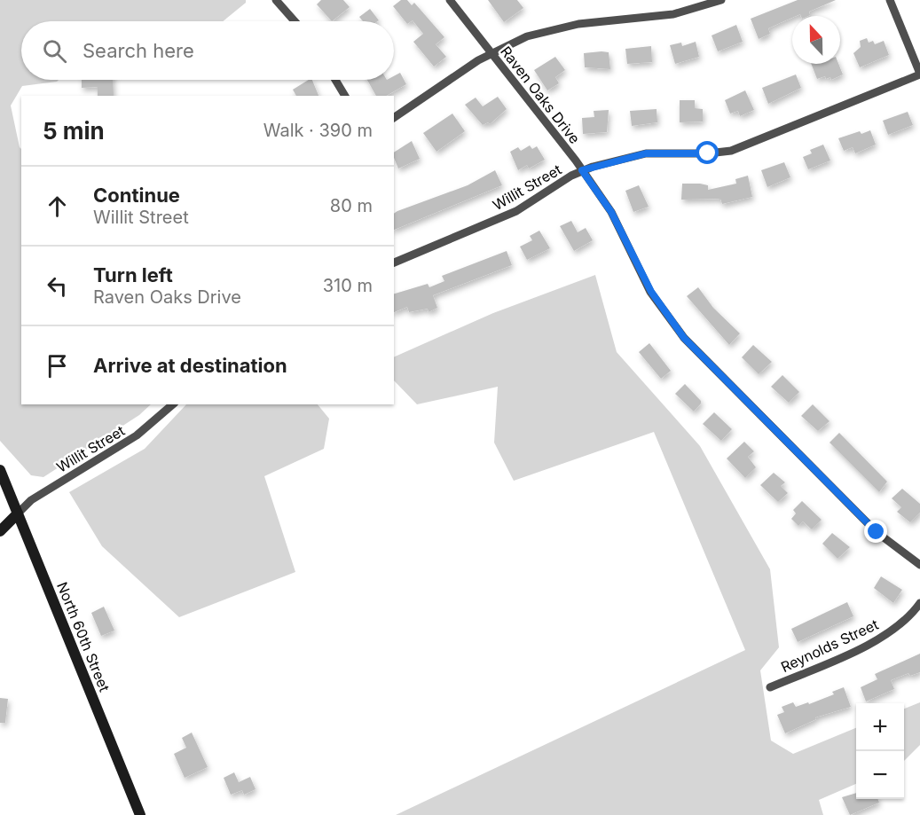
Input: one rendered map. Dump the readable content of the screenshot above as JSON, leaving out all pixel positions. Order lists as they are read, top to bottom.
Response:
{
  "streets": {
    "main road": ["North 60th Street"],
    "street": ["Raven Oaks Drive", "Willit Street", "Reynolds Street"]
  },
  "crossings": [
    ["Raven Oaks Drive", "Willit Street"],
    ["Willit Street", "North 60th Street"]
  ],
  "north": "top",
  "page": {
    "search": "Search here",
    "heading": ["5 min", "Walk · 390 m"],
    "list": [
      ["Continue", "Willit Street", "80 m"],
      ["Turn left", "Raven Oaks Drive", "310 m"],
      "Arrive at destination"
    ],
    "map_buttons": ["+", "−"]
  }
}
